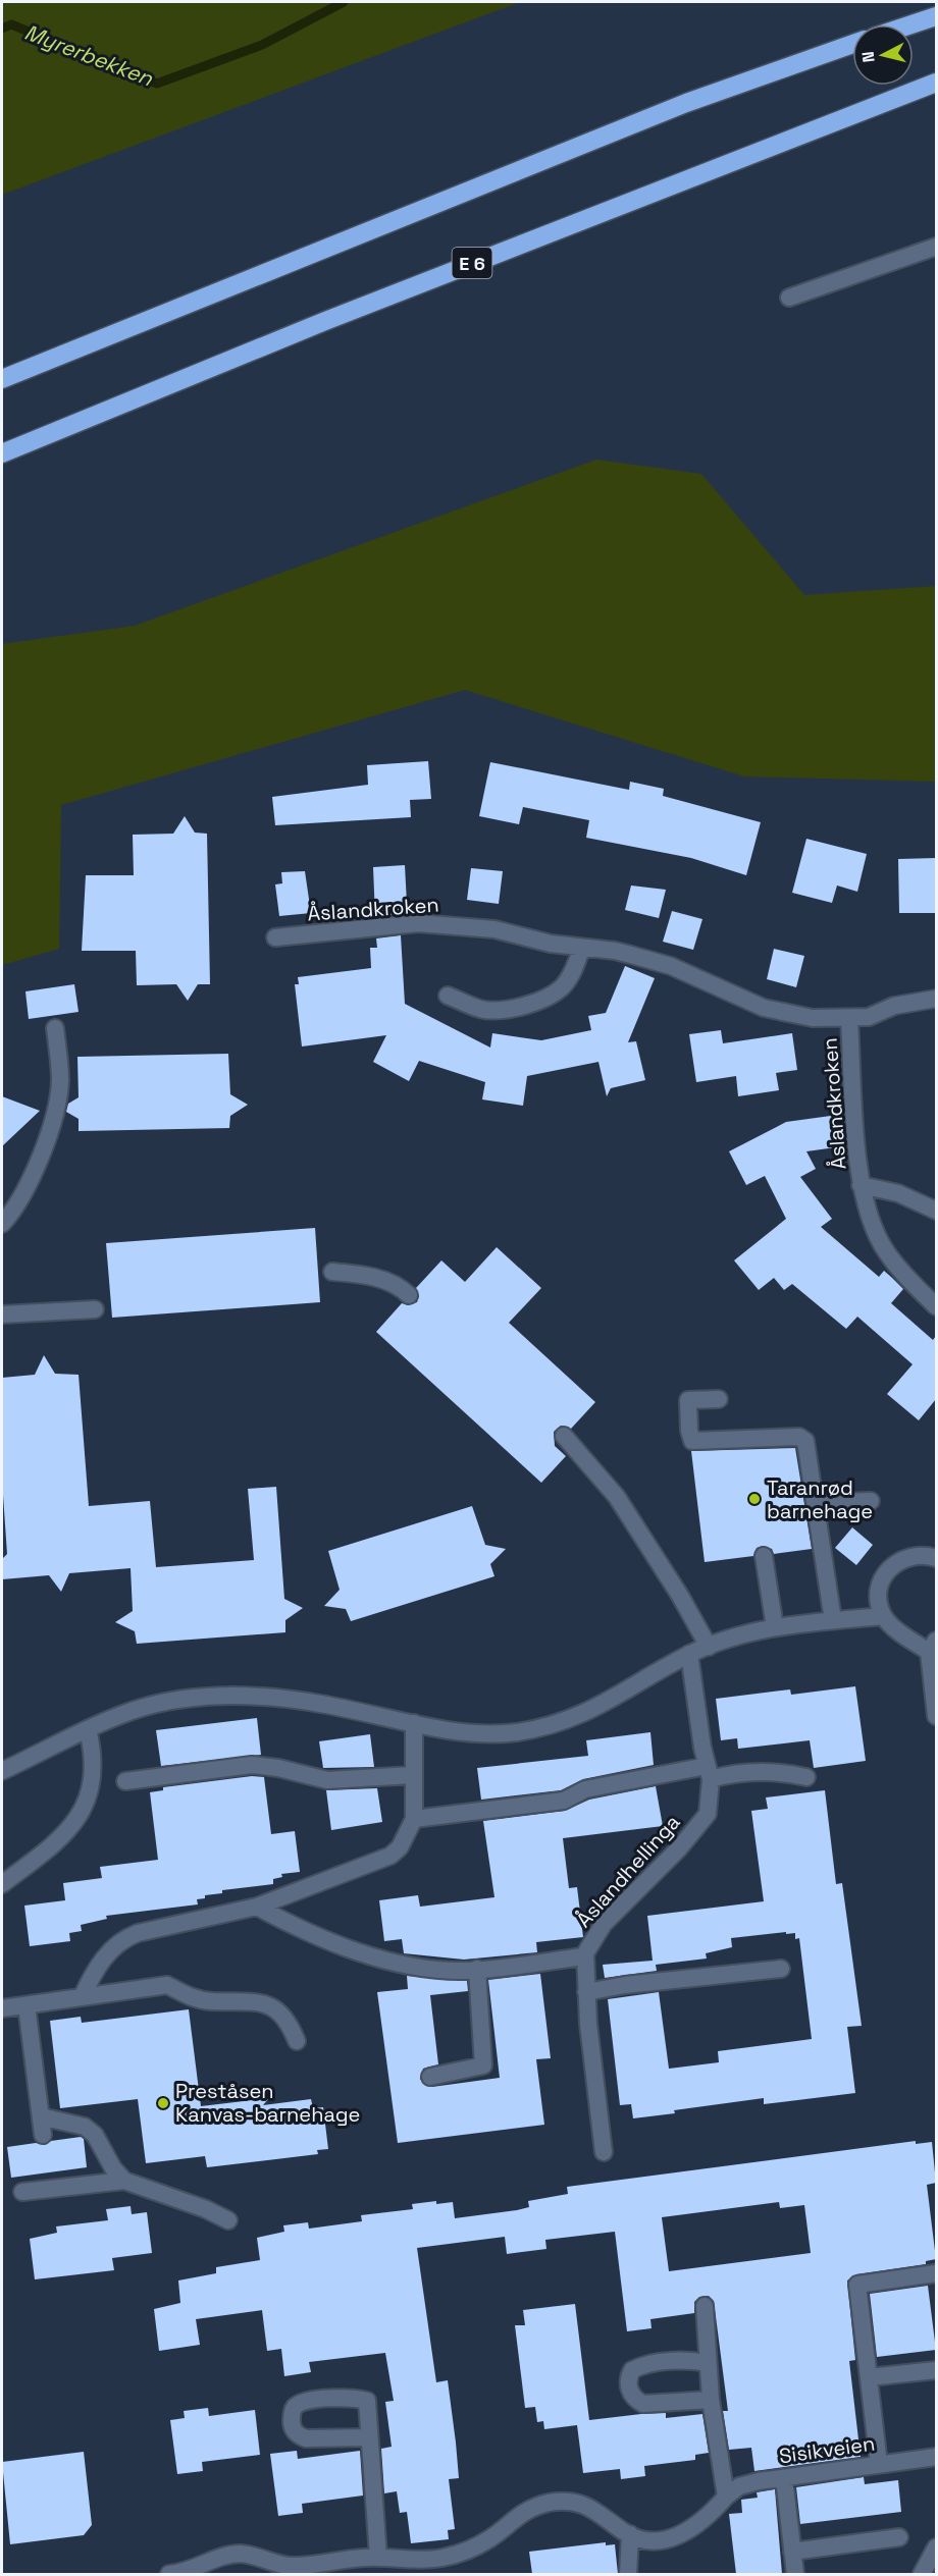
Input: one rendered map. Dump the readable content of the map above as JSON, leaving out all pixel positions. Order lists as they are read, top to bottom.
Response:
{
  "streets": {
    "highway": ["E 6"],
    "street": ["Åslandkroken", "Åslandhellinga", "Sisikveien"]
  },
  "water": ["Myrerbekken"],
  "places": ["Taranrød barnehage", "Preståsen Kanvas-barnehage"],
  "north": "left"
}
